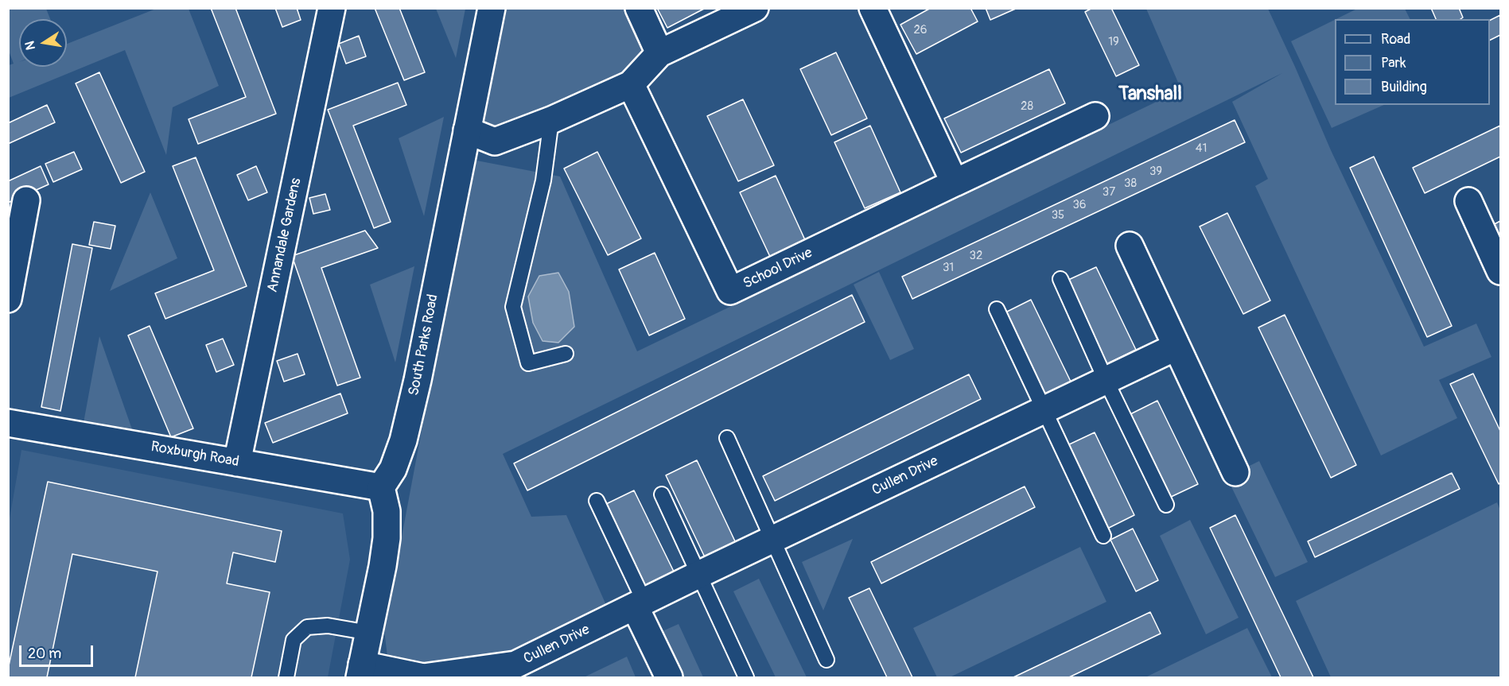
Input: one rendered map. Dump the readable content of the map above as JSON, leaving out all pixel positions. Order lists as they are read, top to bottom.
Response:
{
  "streets": {
    "street": [
      "Annandale Gardens",
      "School Drive",
      "South Parks Road",
      "Roxburgh Road",
      "Cullen Drive"
    ]
  },
  "crossings": [
    ["Annandale Gardens", "Roxburgh Road"],
    ["South Parks Road", "Roxburgh Road"]
  ],
  "districts": ["Tanshall"],
  "house_numbers": [
    "26",
    "19",
    "28",
    "41",
    "39",
    "38",
    "37",
    "36",
    "35",
    "32",
    "31"
  ],
  "legend": ["Road", "Park", "Building"],
  "scale_bar": "20 m",
  "north": "left"
}
